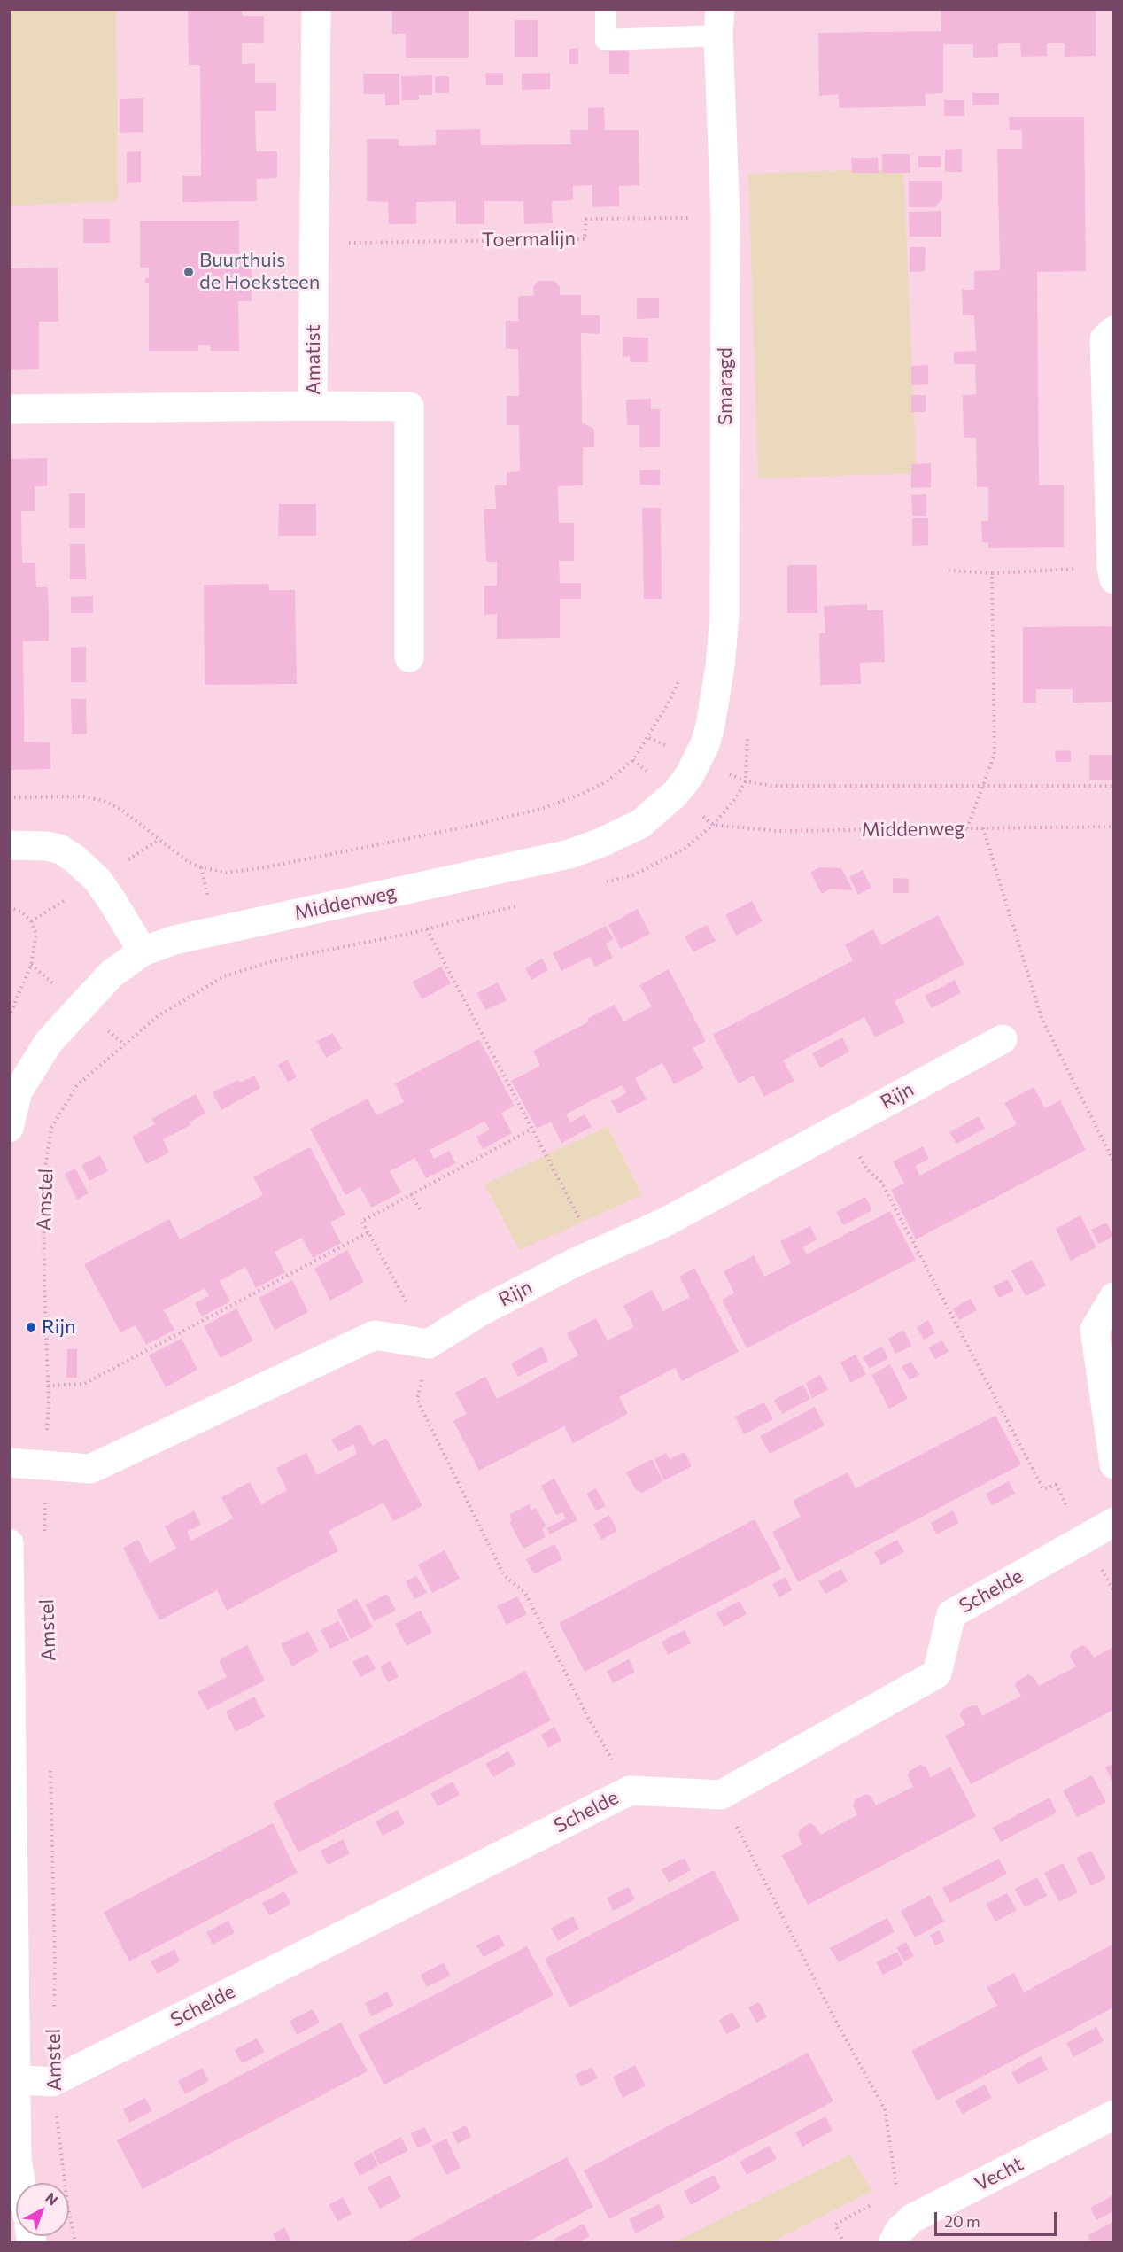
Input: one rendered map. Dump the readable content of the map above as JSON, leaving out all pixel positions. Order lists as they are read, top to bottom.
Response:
{
  "streets": {
    "street": [
      "Amatist",
      "Smaragd",
      "Middenweg",
      "Rijn",
      "Amstel",
      "Schelde",
      "Vecht"
    ],
    "path": ["Toermalijn"]
  },
  "crossings": [
    ["Toermalijn", "Amatist"],
    ["Toermalijn", "Smaragd"],
    ["Smaragd", "Middenweg"],
    ["Amstel", "Schelde"]
  ],
  "places": ["Buurthuis de Hoeksteen", "Rijn"],
  "scale_bar": "20 m",
  "north": "top right"
}
